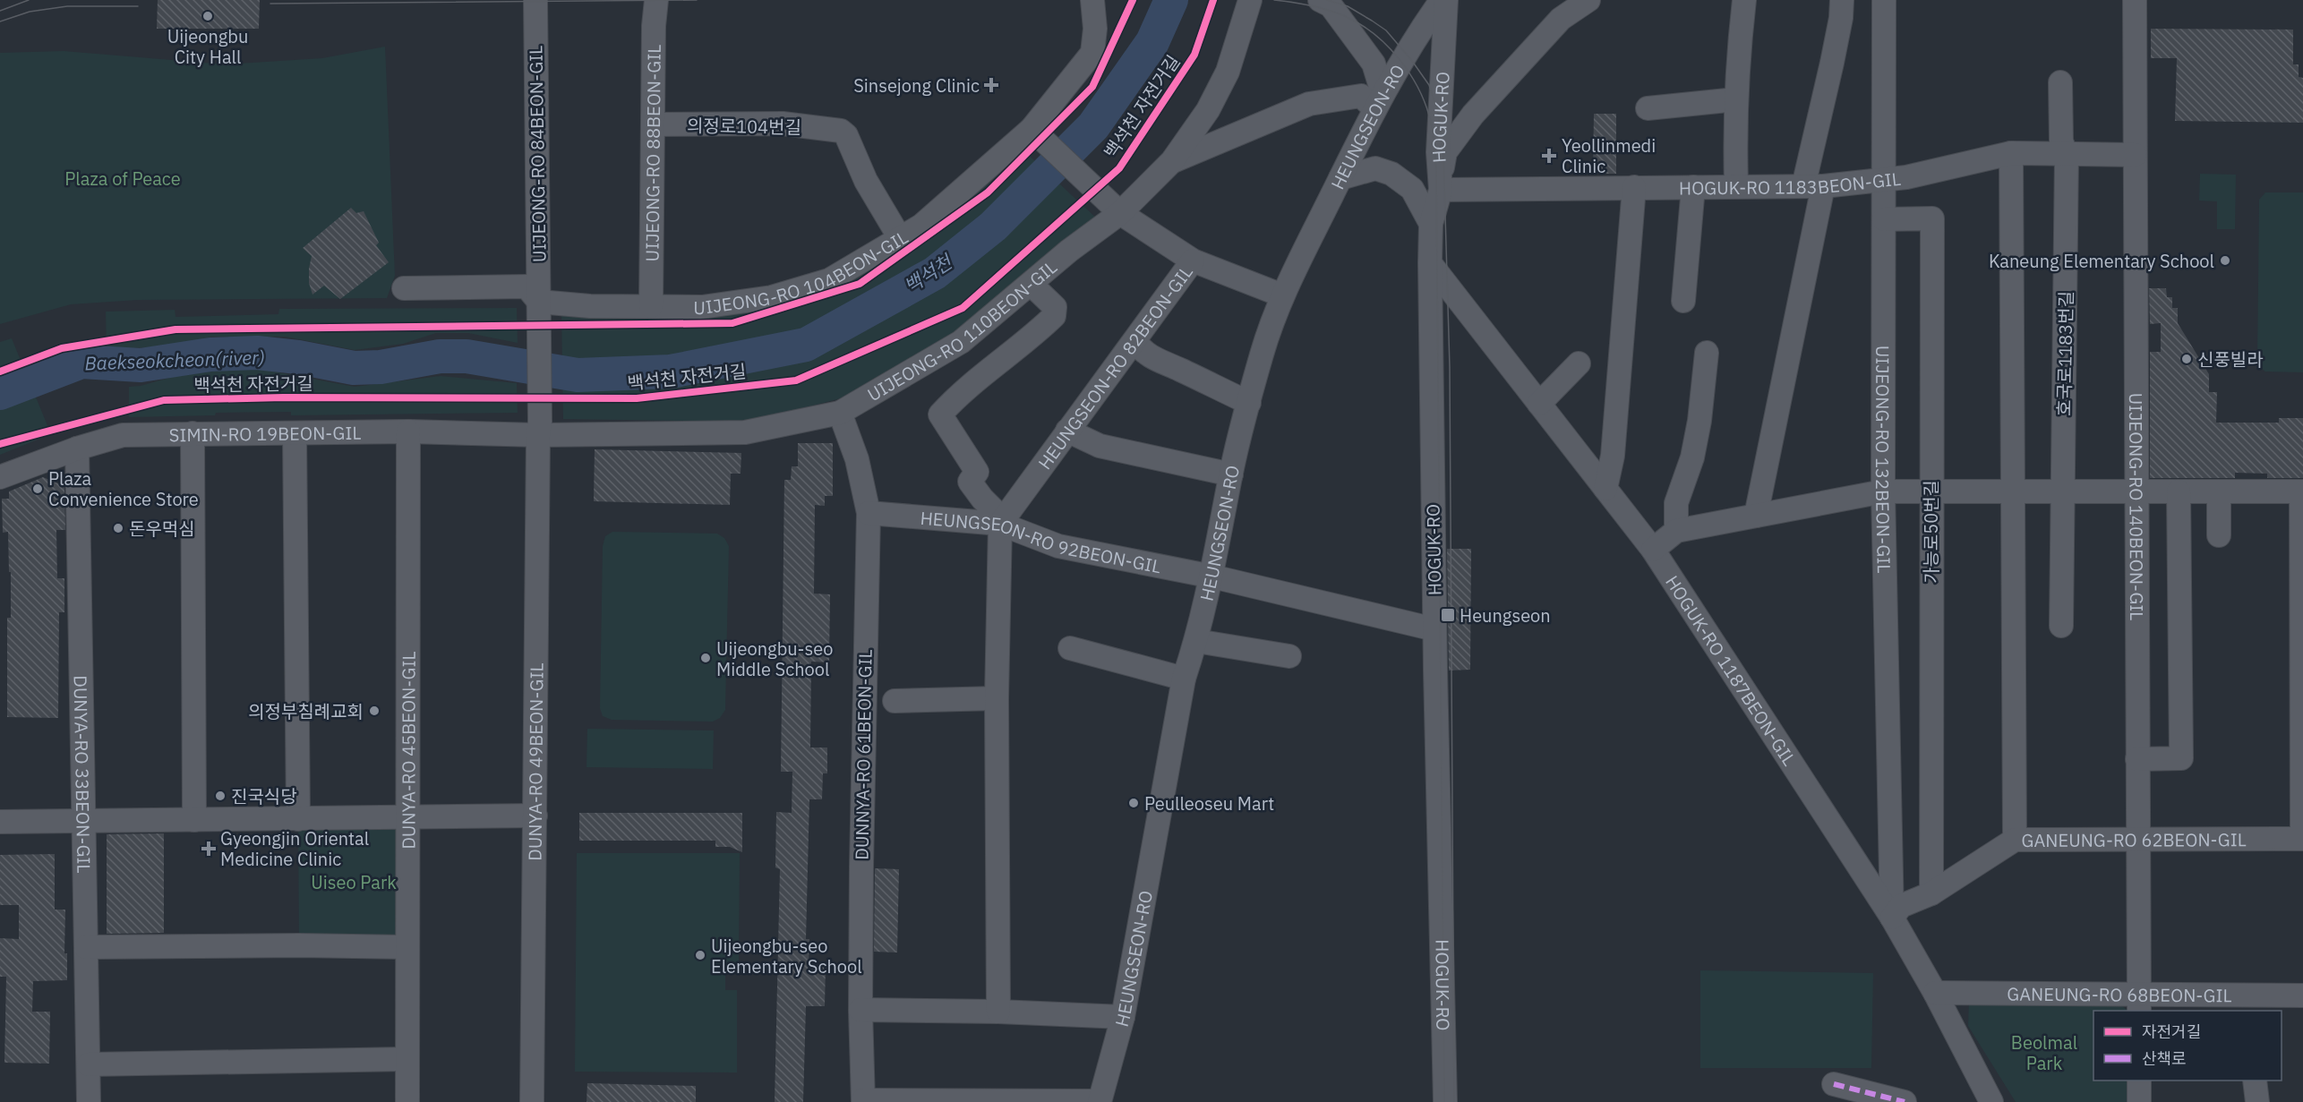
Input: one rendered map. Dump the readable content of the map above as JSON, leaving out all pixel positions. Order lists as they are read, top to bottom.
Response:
{
  "streets": {
    "street": [
      "HOGUK-RO",
      "의정로104번길",
      "HEUNGSEON-RO",
      "UIJEONG-RO 88BEON-GIL",
      "UIJEONG-RO 84BEON-GIL",
      "HOGUK-RO 1183BEON-GIL",
      "UIJEONG-RO 104BEON-GIL",
      "UIJEONG-RO 110BEON-GIL",
      "호국로1183번길",
      "HEUNGSEON-RO 82BEON-GIL",
      "SIMIN-RO 19BEON-GIL",
      "UIJEONG-RO 132BEON-GIL",
      "UIJEONG-RO 140BEON-GIL",
      "가능로50번길",
      "HEUNGSEON-RO 92BEON-GIL",
      "HOGUK-RO 1187BEON-GIL",
      "DUNYA-RO 45BEON-GIL",
      "DUNNYA-RO 61BEON-GIL",
      "DUNYA-RO 49BEON-GIL",
      "DUNYA-RO 33BEON-GIL",
      "GANEUNG-RO 62BEON-GIL",
      "GANEUNG-RO 68BEON-GIL"
    ],
    "cycle path": ["백석천 자전거길"]
  },
  "crossings": [
    ["HOGUK-RO", "HOGUK-RO 1183BEON-GIL"],
    ["HOGUK-RO", "HEUNGSEON-RO 92BEON-GIL"],
    ["HOGUK-RO", "HOGUK-RO 1187BEON-GIL"],
    ["의정로104번길", "UIJEONG-RO 88BEON-GIL"],
    ["의정로104번길", "UIJEONG-RO 104BEON-GIL"],
    ["HEUNGSEON-RO", "HEUNGSEON-RO 82BEON-GIL"],
    ["HEUNGSEON-RO", "HEUNGSEON-RO 92BEON-GIL"],
    ["UIJEONG-RO 88BEON-GIL", "UIJEONG-RO 104BEON-GIL"],
    ["UIJEONG-RO 84BEON-GIL", "UIJEONG-RO 104BEON-GIL"],
    ["UIJEONG-RO 84BEON-GIL", "UIJEONG-RO 110BEON-GIL"],
    ["UIJEONG-RO 84BEON-GIL", "SIMIN-RO 19BEON-GIL"],
    ["UIJEONG-RO 84BEON-GIL", "DUNYA-RO 49BEON-GIL"],
    ["HOGUK-RO 1183BEON-GIL", "호국로1183번길"],
    ["HOGUK-RO 1183BEON-GIL", "UIJEONG-RO 132BEON-GIL"],
    ["HOGUK-RO 1183BEON-GIL", "UIJEONG-RO 140BEON-GIL"],
    ["UIJEONG-RO 110BEON-GIL", "SIMIN-RO 19BEON-GIL"],
    ["UIJEONG-RO 110BEON-GIL", "DUNNYA-RO 61BEON-GIL"],
    ["UIJEONG-RO 110BEON-GIL", "DUNYA-RO 49BEON-GIL"],
    ["HEUNGSEON-RO 82BEON-GIL", "HEUNGSEON-RO 92BEON-GIL"],
    ["SIMIN-RO 19BEON-GIL", "DUNYA-RO 45BEON-GIL"],
    ["SIMIN-RO 19BEON-GIL", "DUNYA-RO 49BEON-GIL"],
    ["SIMIN-RO 19BEON-GIL", "DUNYA-RO 33BEON-GIL"],
    ["UIJEONG-RO 132BEON-GIL", "가능로50번길"],
    ["UIJEONG-RO 132BEON-GIL", "HOGUK-RO 1187BEON-GIL"],
    ["UIJEONG-RO 132BEON-GIL", "GANEUNG-RO 62BEON-GIL"],
    ["UIJEONG-RO 140BEON-GIL", "GANEUNG-RO 62BEON-GIL"],
    ["UIJEONG-RO 140BEON-GIL", "GANEUNG-RO 68BEON-GIL"],
    ["가능로50번길", "GANEUNG-RO 62BEON-GIL"],
    ["HEUNGSEON-RO 92BEON-GIL", "DUNNYA-RO 61BEON-GIL"],
    ["HOGUK-RO 1187BEON-GIL", "GANEUNG-RO 62BEON-GIL"],
    ["HOGUK-RO 1187BEON-GIL", "GANEUNG-RO 68BEON-GIL"]
  ],
  "water": ["백석천", "Baekseokcheon(river)"],
  "parks": ["Plaza of Peace", "Uiseo Park", "Beolmal Park"],
  "places": {
    "other": [
      "Uijeongbu City Hall",
      "Kaneung Elementary School",
      "신풍빌라",
      "Plaza Convenience Store",
      "돈우먹심",
      "Uijeongbu-seo Middle School",
      "의정부침례교회",
      "진국식당",
      "Peulleoseu Mart",
      "Uijeongbu-seo Elementary School"
    ],
    "health": ["Sinsejong Clinic", "Yeollinmedi Clinic", "Gyeongjin Oriental Medicine Clinic"],
    "transit": ["Heungseon"]
  },
  "legend": ["자전거길", "산책로"]
}
